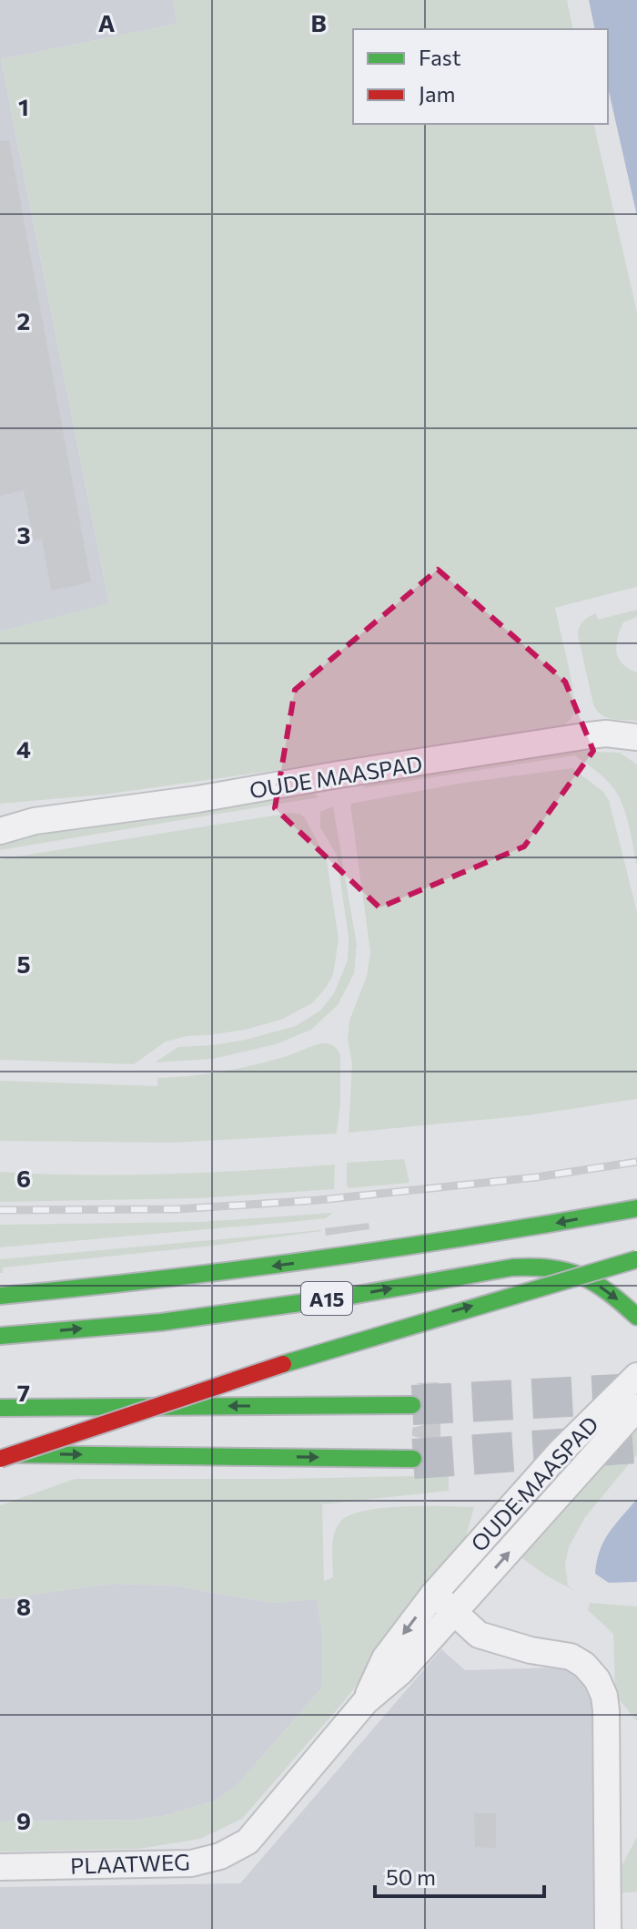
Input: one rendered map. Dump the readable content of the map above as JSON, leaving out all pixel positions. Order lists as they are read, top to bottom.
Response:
{
  "streets": {
    "highway": ["A15"],
    "street": ["OUDE MAASPAD", "PLAATWEG"]
  },
  "crossings": [
    ["OUDE MAASPAD", "PLAATWEG"]
  ],
  "legend": ["Fast", "Jam"],
  "scale_bar": "50 m",
  "grid": {
    "columns": ["A", "B"],
    "rows": [
      "1",
      "2",
      "3",
      "4",
      "5",
      "6",
      "7",
      "8",
      "9"
    ]
  }
}
